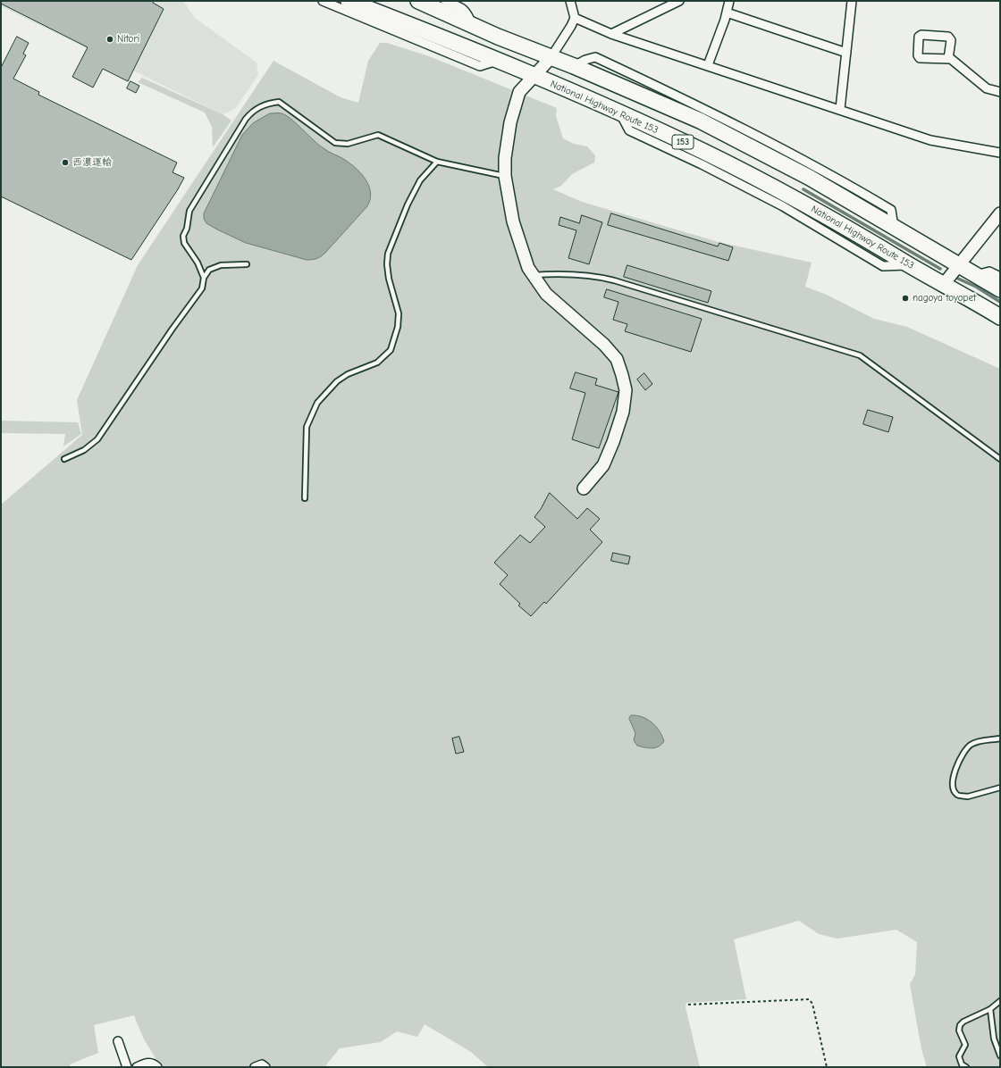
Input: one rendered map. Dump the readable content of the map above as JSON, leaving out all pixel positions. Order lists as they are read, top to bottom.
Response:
{
  "streets": {
    "highway": ["National Highway Route 153", "153"]
  },
  "places": ["Nitori", "西濃運輸", "nagoya toyopet"]
}
